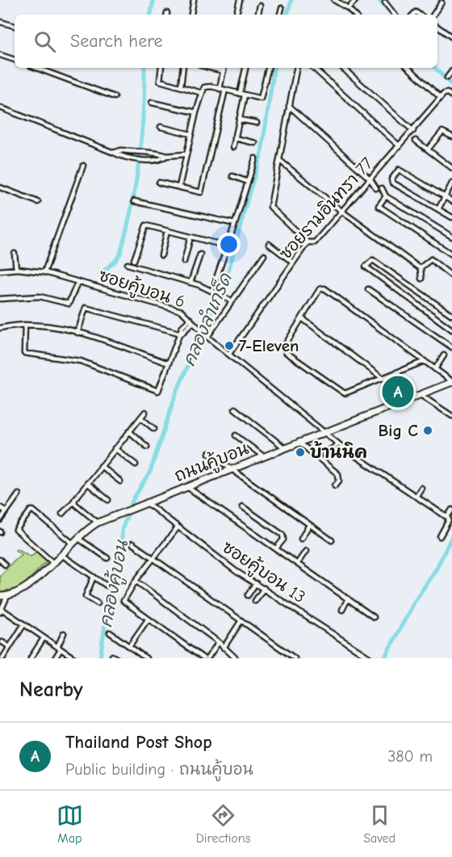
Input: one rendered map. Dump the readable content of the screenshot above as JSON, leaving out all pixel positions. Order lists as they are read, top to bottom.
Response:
{
  "streets": {
    "main road": ["ถนนคู้บอน"],
    "street": ["ซอยรามอินทรา 77", "ซอยคู้บอน 6", "ซอยคู้บอน 13"]
  },
  "crossings": [
    ["ซอยรามอินทรา 77", "ซอยคู้บอน 6"],
    ["ซอยคู้บอน 6", "ถนนคู้บอน"],
    ["ถนนคู้บอน", "ซอยคู้บอน 13"]
  ],
  "water": ["คลองลำเกร็ด", "คลองคู้บอน"],
  "places": ["7-Eleven", "Big C", "บ้านนิค"],
  "page": {
    "search": "Search here",
    "pins": "A",
    "heading": "Nearby",
    "list": [
      {
        "mark": "A",
        "name": "Thailand Post Shop",
        "note": "Public building · ถนนคู้บอน",
        "value": "380 m"
      }
    ],
    "nav": ["Map", "Directions", "Saved"]
  }
}
